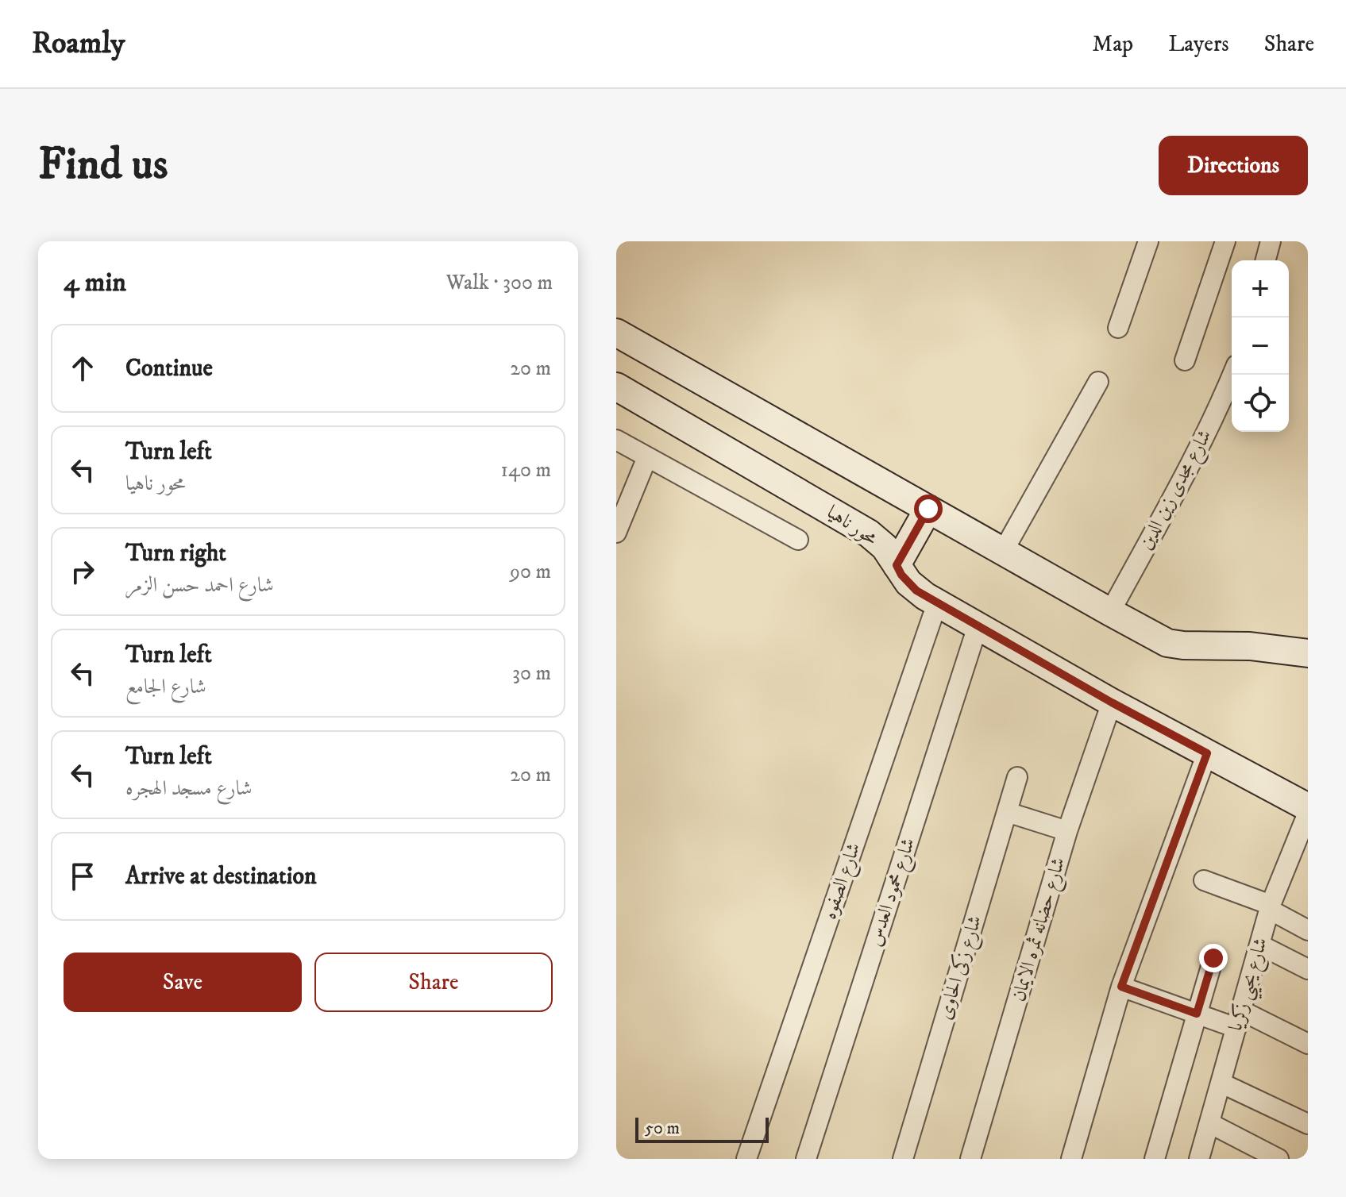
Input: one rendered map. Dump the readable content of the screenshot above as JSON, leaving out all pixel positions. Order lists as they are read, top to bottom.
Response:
{
  "streets": {
    "main road": ["محور ناهيا"],
    "street": [
      "شارع مجدى زين الدين",
      "شارع الصفوه",
      "شارع محمود العدس",
      "شارع حضانه ثمره الايمان",
      "شارع زكى الحاوى",
      "شارع يحيي زكريا"
    ]
  },
  "crossings": [
    ["محور ناهيا", "شارع الصفوه"],
    ["محور ناهيا", "شارع محمود العدس"],
    ["محور ناهيا", "شارع حضانه ثمره الايمان"]
  ],
  "scale_bar": "50 m",
  "page": {
    "header": "Roamly",
    "nav": ["Map", "Layers", "Share"],
    "buttons": [
      "Directions",
      ["Save", "Share"]
    ],
    "title": "Find us",
    "heading": ["4 min", "Walk · 300 m"],
    "map_buttons": ["+", "−"],
    "list": [
      ["Continue", "20 m"],
      ["Turn left", "محور ناهيا", "140 m"],
      ["Turn right", "شارع احمد حسن الزمر", "90 m"],
      ["Turn left", "شارع الجامع", "30 m"],
      ["Turn left", "شارع مسجد الهجره", "20 m"],
      "Arrive at destination"
    ],
    "scale": "50 m"
  }
}
